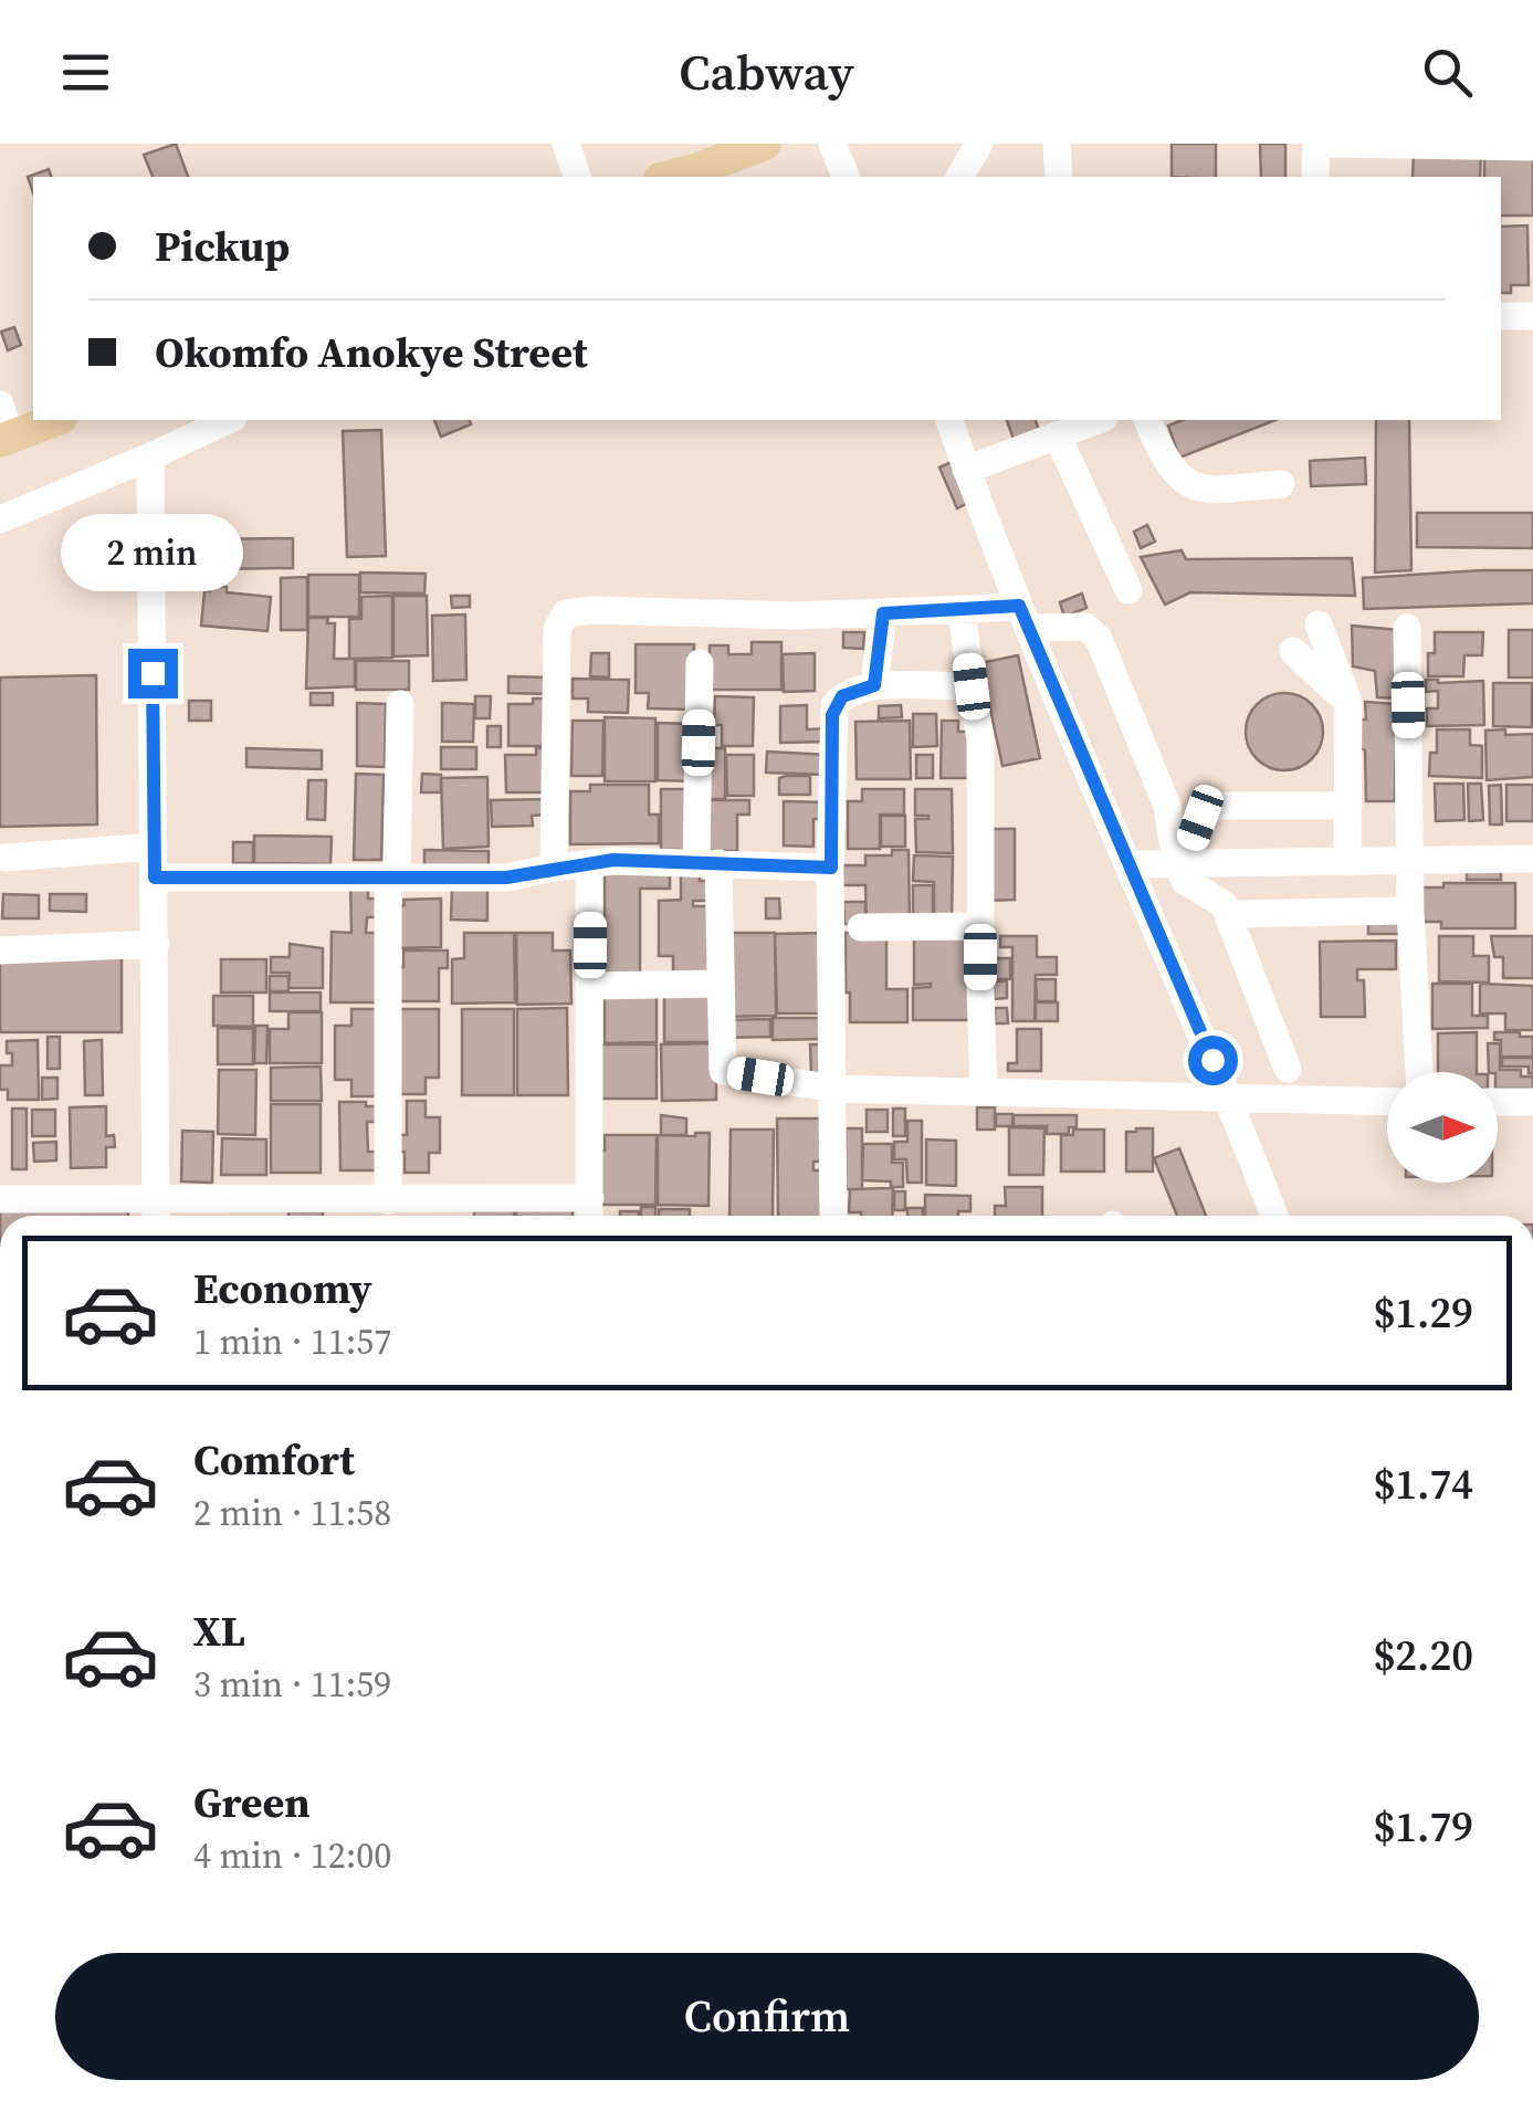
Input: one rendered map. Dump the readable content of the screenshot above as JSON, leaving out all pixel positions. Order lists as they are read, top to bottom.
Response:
{
  "north": "right",
  "page": {
    "header": "Cabway",
    "banner": ["Pickup", "Okomfo Anokye Street"],
    "bubble": "2 min",
    "list": [
      {
        "name": "Economy",
        "note": "1 min · 11:57",
        "value": "$1.29"
      },
      {
        "name": "Comfort",
        "note": "2 min · 11:58",
        "value": "$1.74"
      },
      {
        "name": "XL",
        "note": "3 min · 11:59",
        "value": "$2.20"
      },
      {
        "name": "Green",
        "note": "4 min · 12:00",
        "value": "$1.79"
      }
    ],
    "buttons": "Confirm"
  }
}
